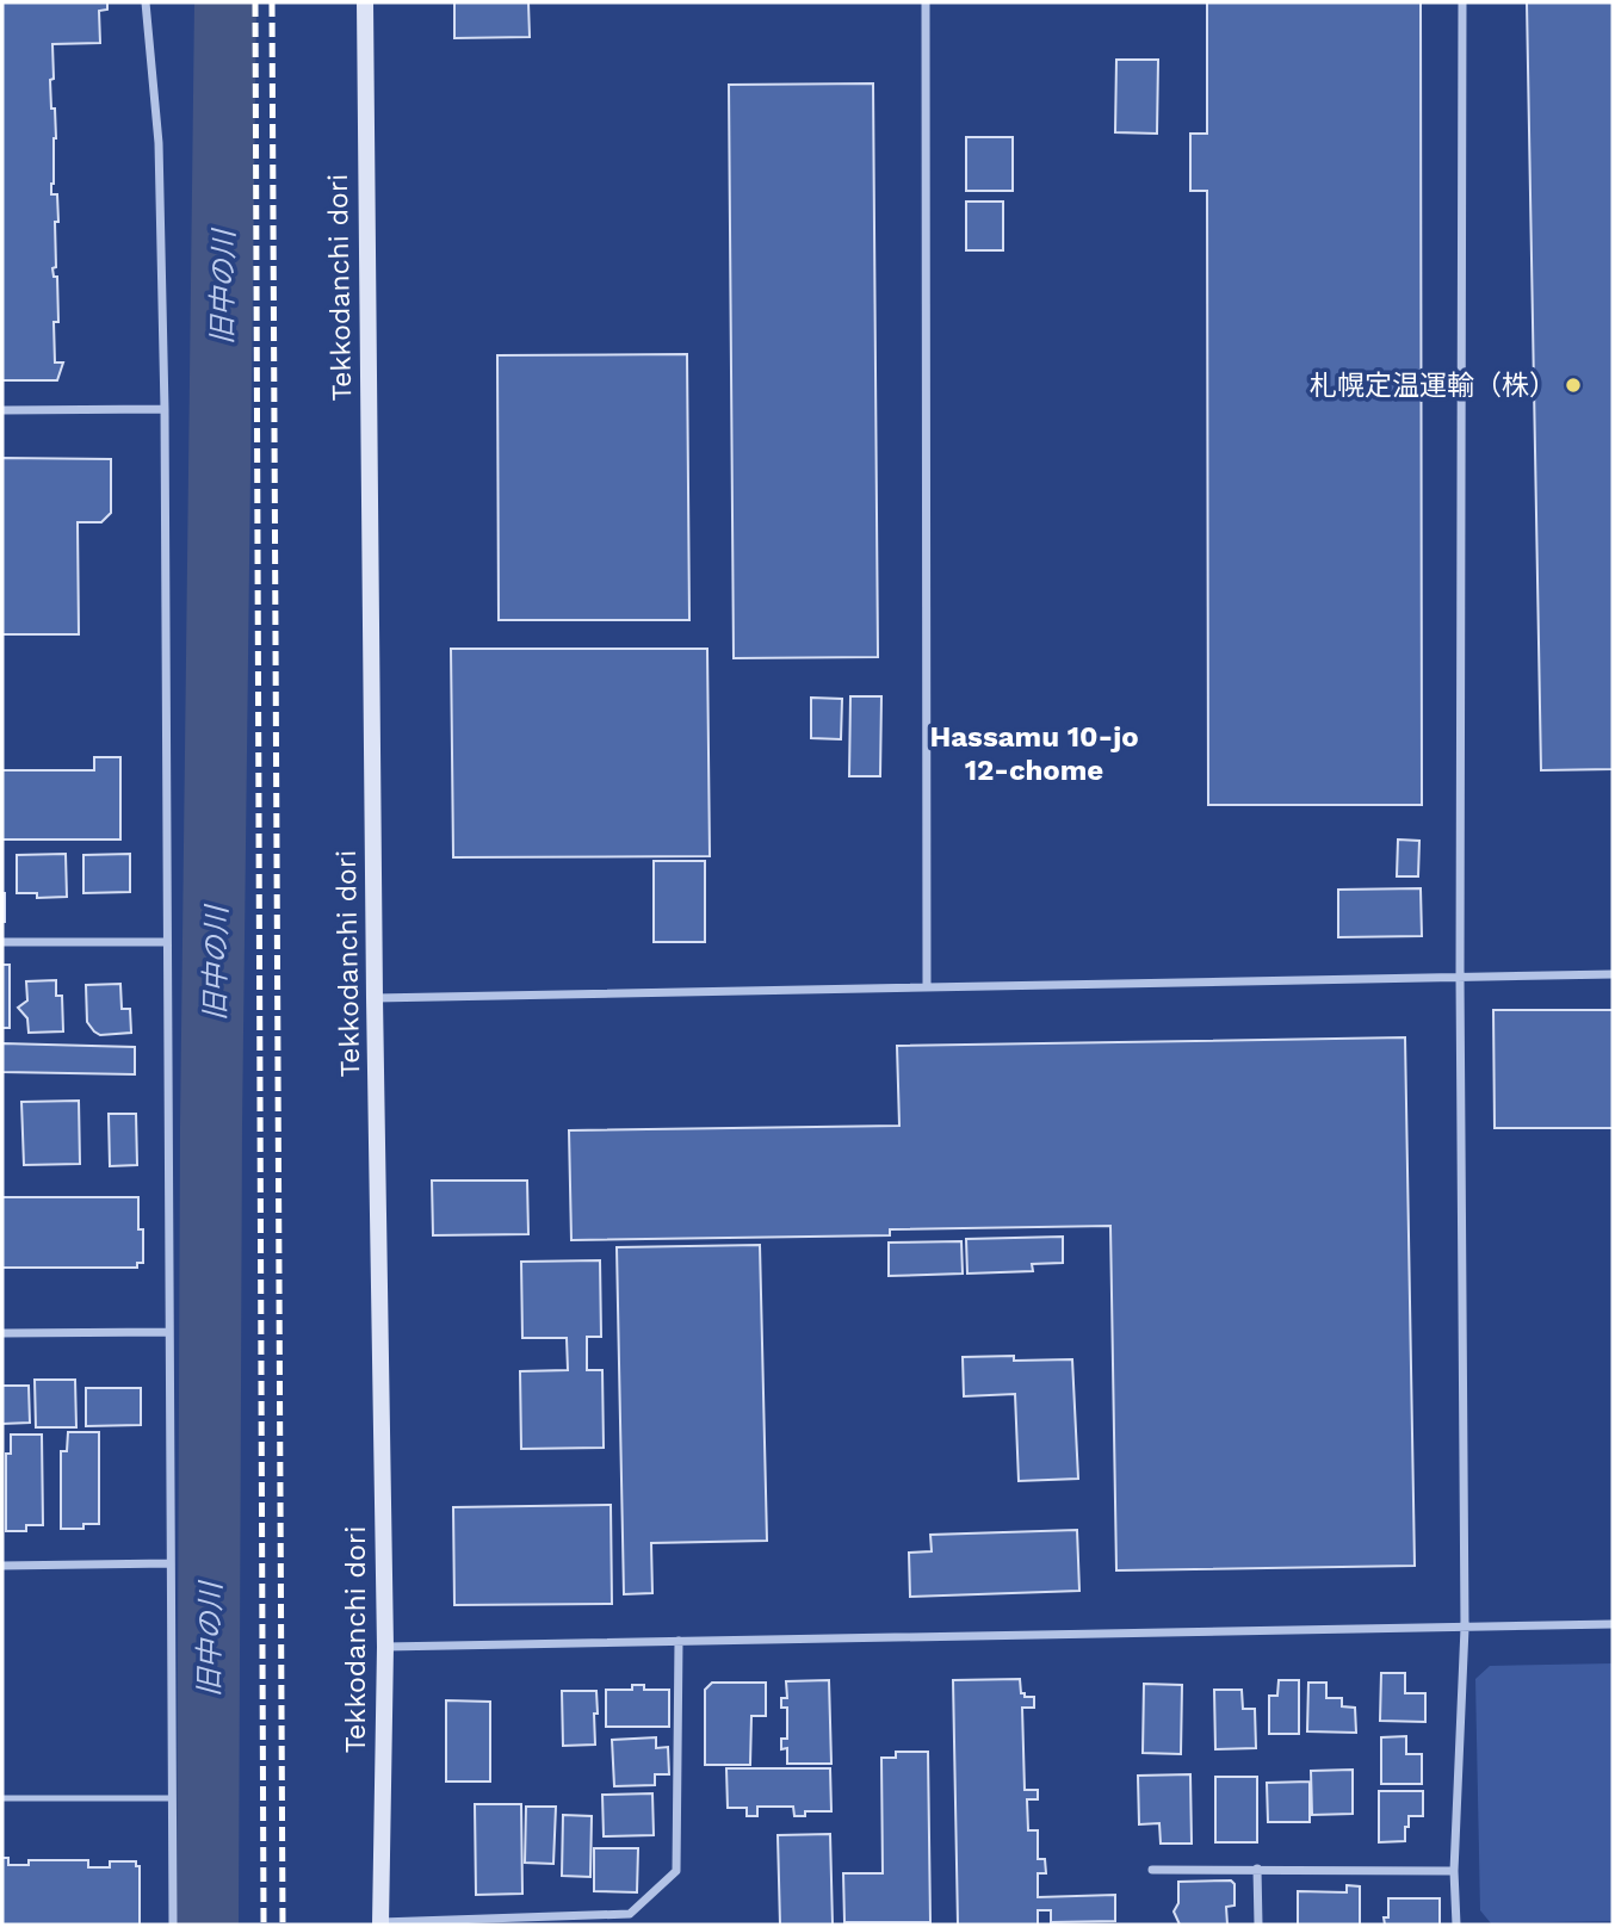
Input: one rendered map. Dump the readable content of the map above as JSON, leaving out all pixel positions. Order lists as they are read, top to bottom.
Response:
{
  "streets": {
    "street": ["Tekkodanchi dori"]
  },
  "districts": ["Hassamu 10-jo 12-chome"],
  "water": ["旧中の川"],
  "places": ["札幌定温運輸（株）"]
}
